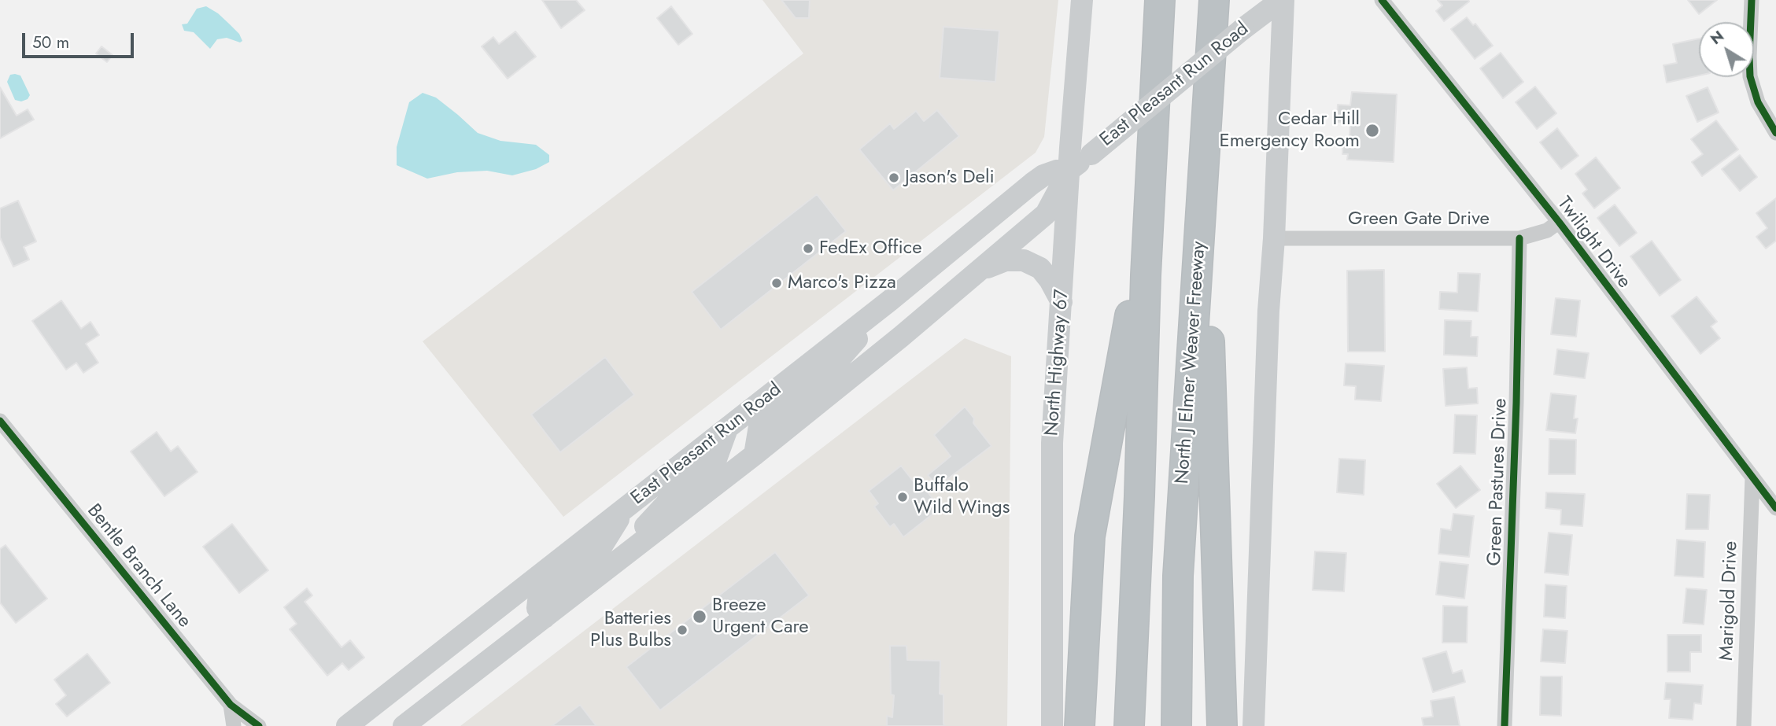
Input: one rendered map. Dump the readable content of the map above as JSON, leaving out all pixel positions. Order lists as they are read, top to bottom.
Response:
{
  "streets": {
    "highway": ["North J Elmer Weaver Freeway"],
    "main road": ["East Pleasant Run Road", "North Highway 67"],
    "street": [
      "Green Gate Drive",
      "Twilight Drive",
      "Green Pastures Drive",
      "Bentle Branch Lane",
      "Marigold Drive"
    ]
  },
  "crossings": [
    ["East Pleasant Run Road", "North Highway 67"],
    ["Green Gate Drive", "Twilight Drive"],
    ["Green Gate Drive", "Green Pastures Drive"],
    ["Twilight Drive", "Marigold Drive"]
  ],
  "places": [
    "Cedar Hill Emergency Room",
    "Jason's Deli",
    "FedEx Office",
    "Marco's Pizza",
    "Buffalo Wild Wings",
    "Breeze Urgent Care",
    "Batteries Plus Bulbs"
  ],
  "scale_bar": "50 m",
  "north": "top left"
}
